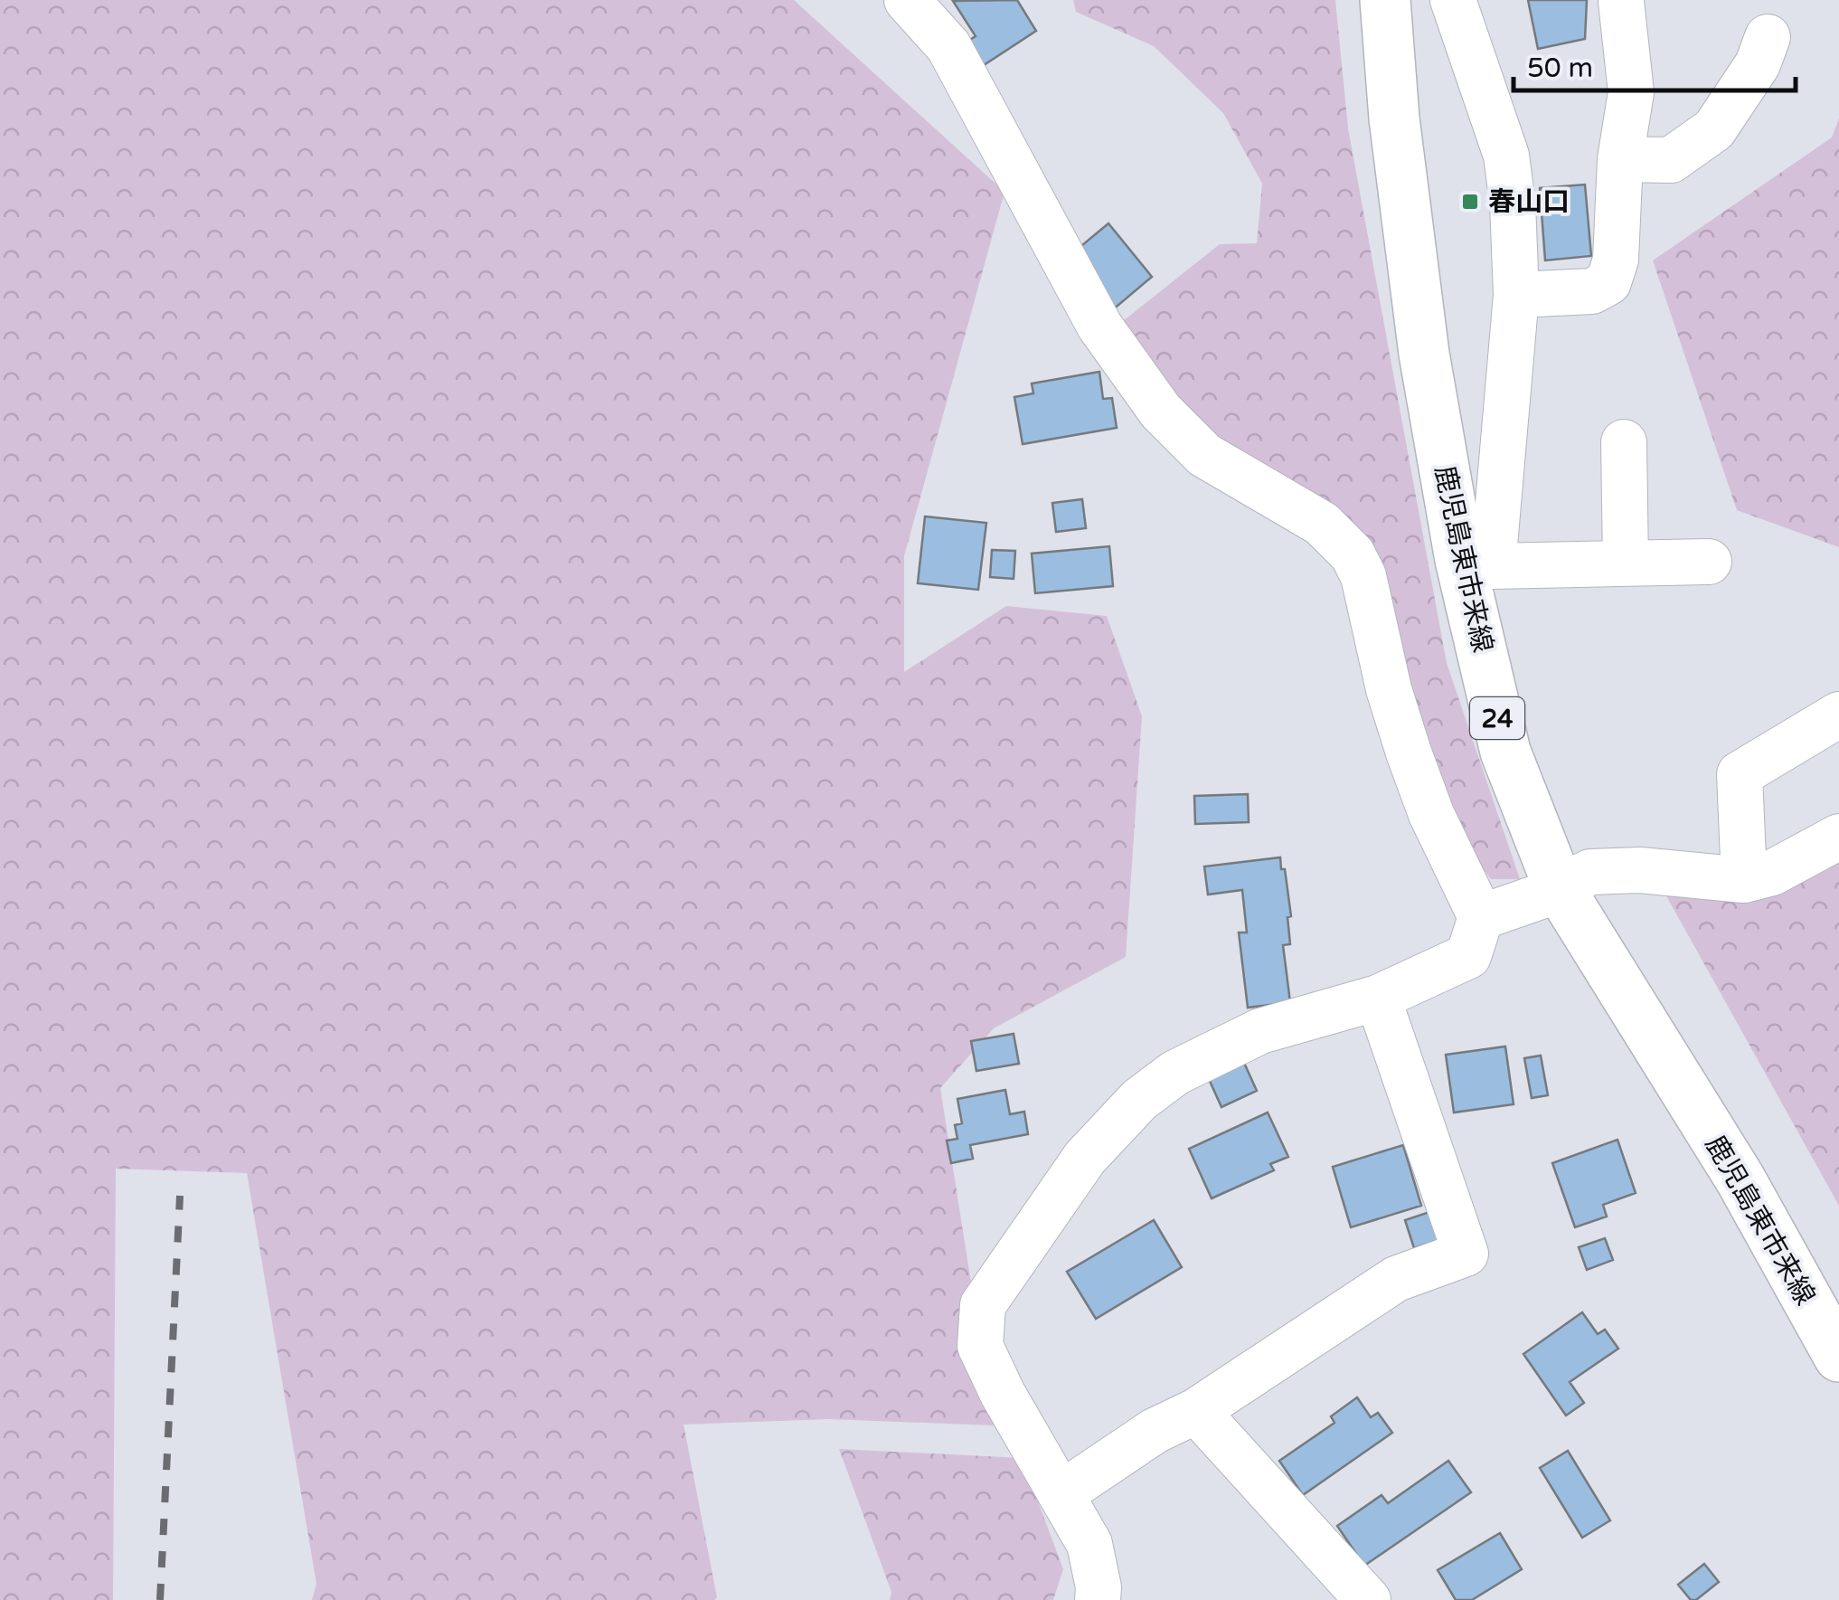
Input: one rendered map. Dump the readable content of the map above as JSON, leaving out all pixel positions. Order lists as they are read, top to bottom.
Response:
{
  "streets": {
    "main road": ["鹿児島東市来線", "24"]
  },
  "places": {
    "transit": ["春山口"]
  },
  "scale_bar": "50 m"
}
